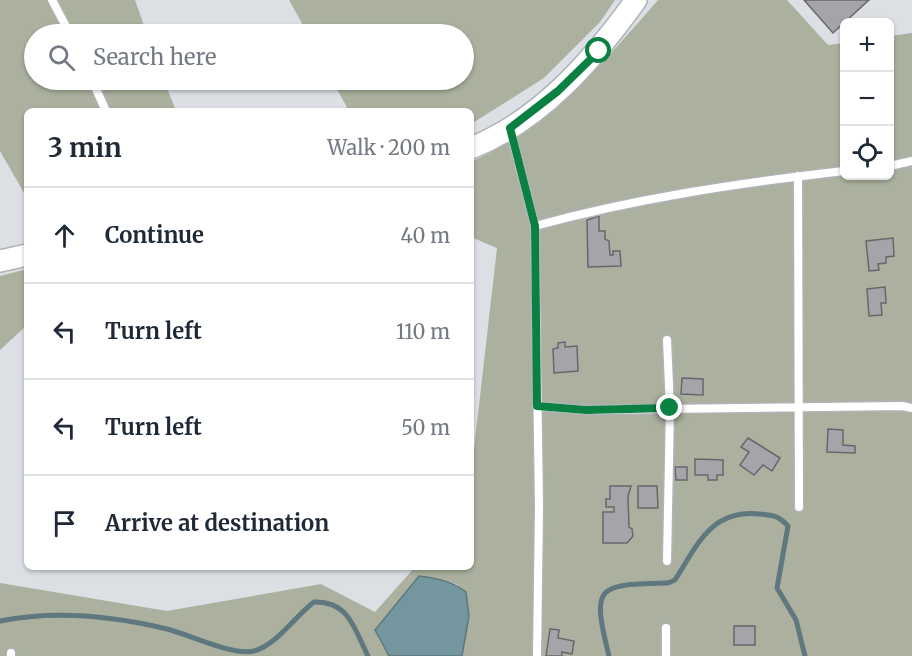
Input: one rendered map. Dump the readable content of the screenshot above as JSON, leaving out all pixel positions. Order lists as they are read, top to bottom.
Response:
{
  "page": {
    "map_buttons": ["+", "−"],
    "search": "Search here",
    "heading": ["3 min", "Walk · 200 m"],
    "list": [
      ["Continue", "40 m"],
      ["Turn left", "110 m"],
      ["Turn left", "50 m"],
      "Arrive at destination"
    ]
  }
}
